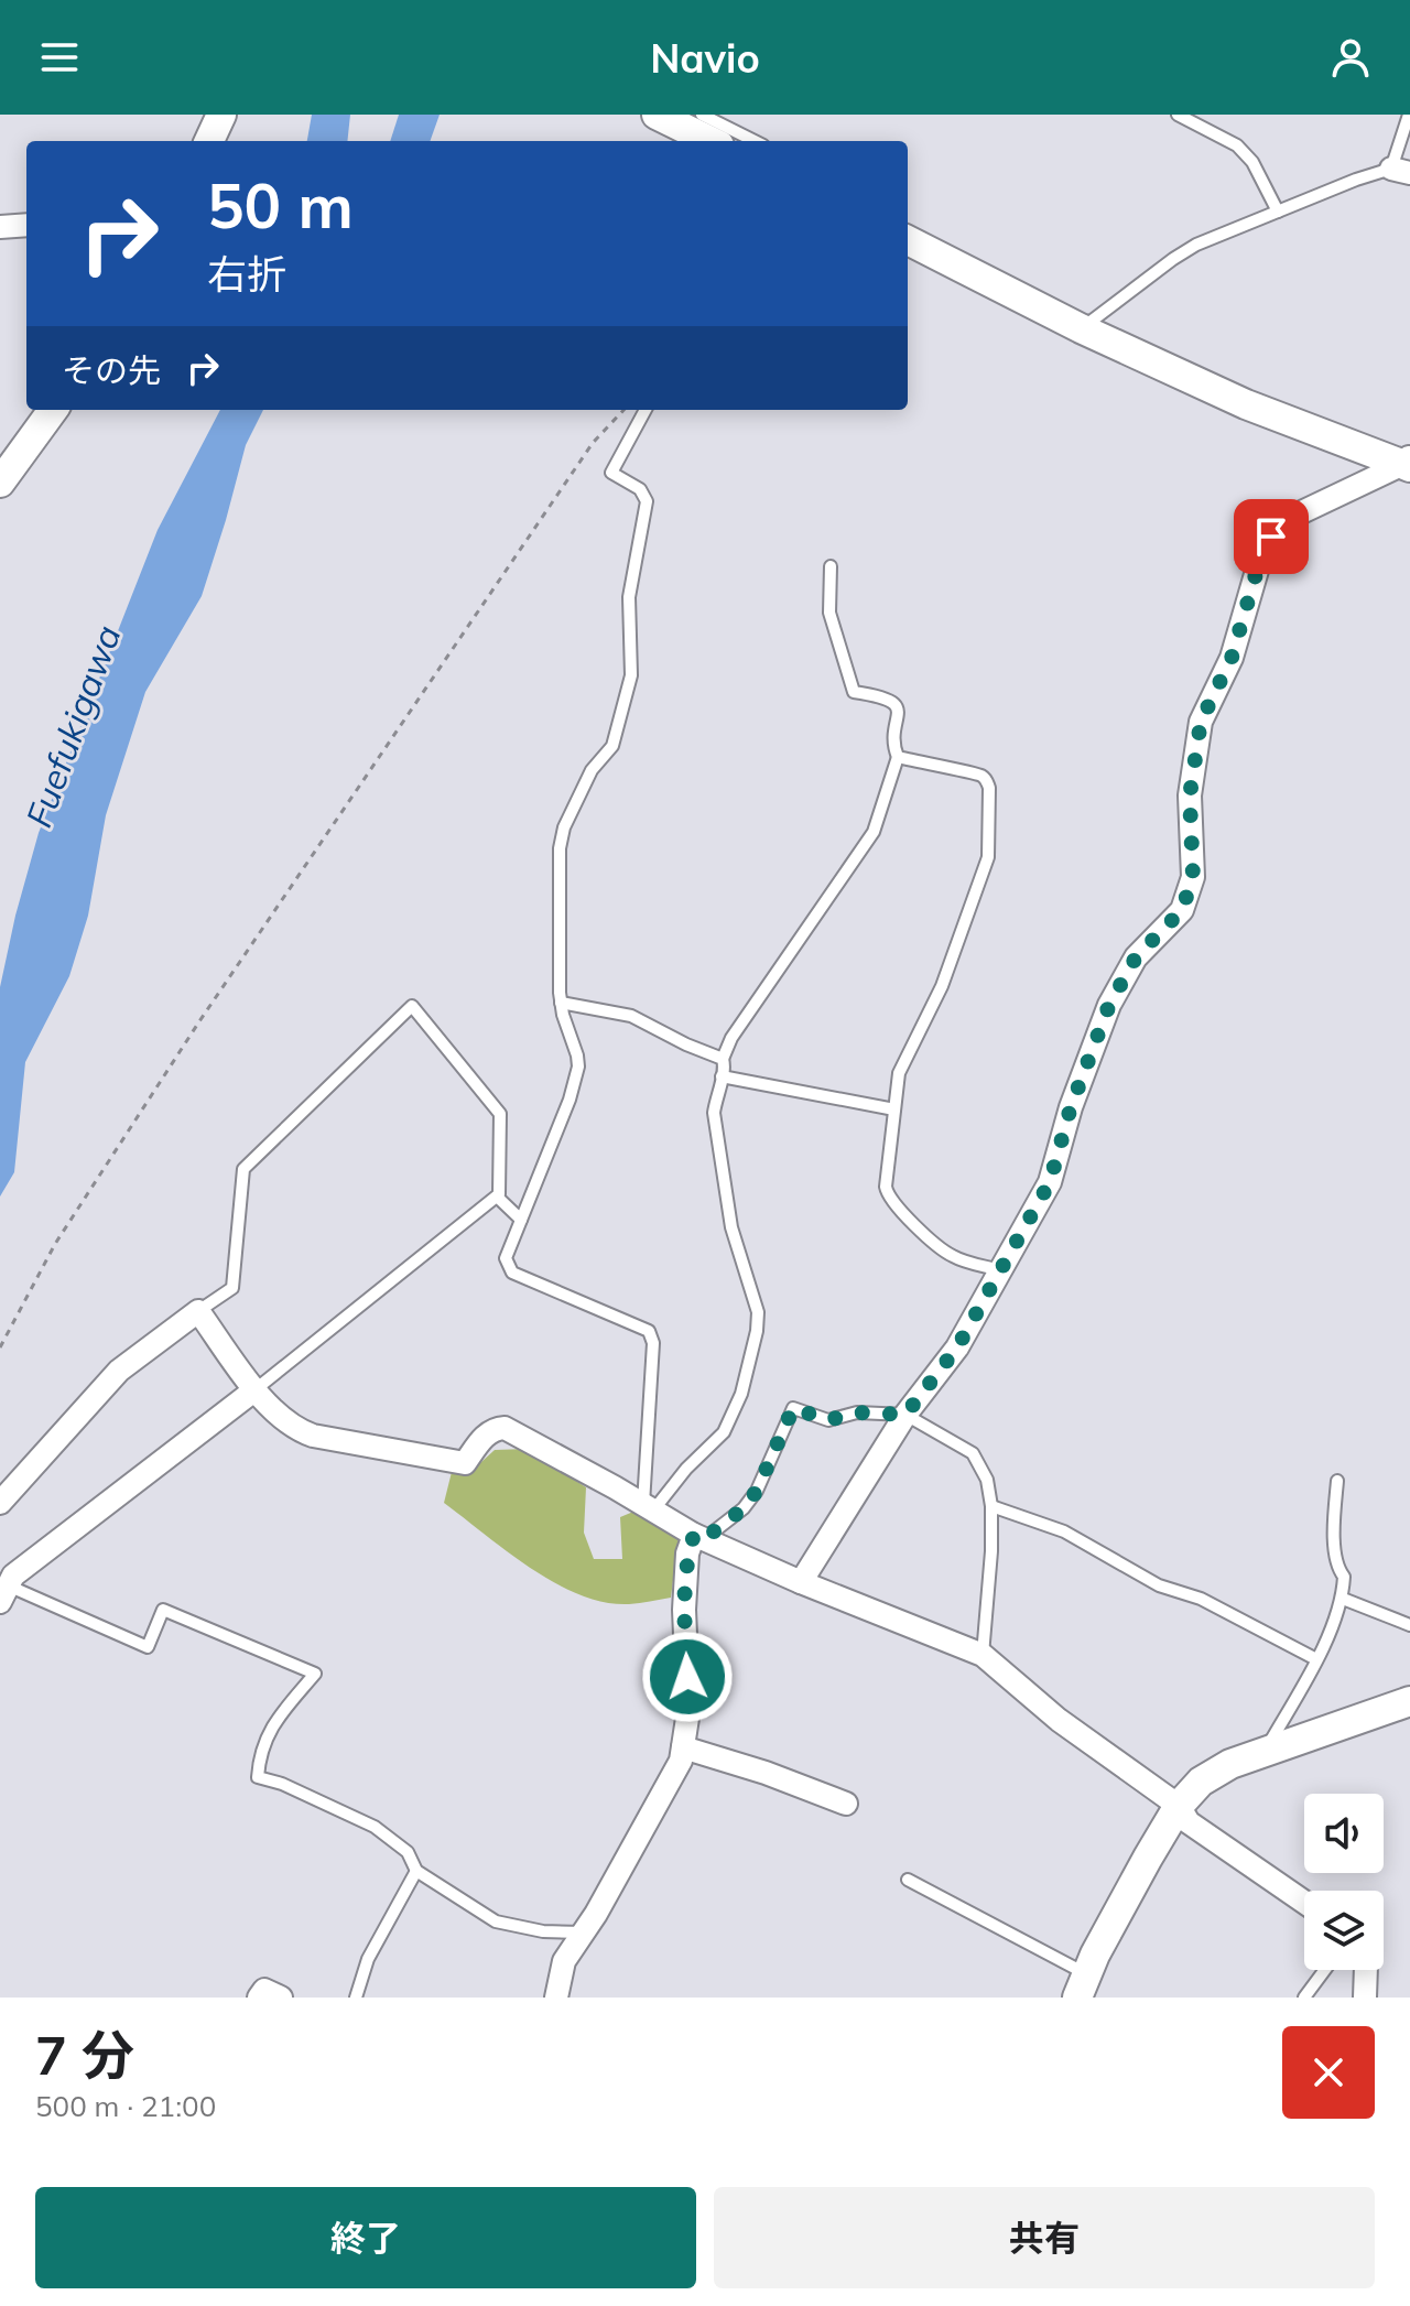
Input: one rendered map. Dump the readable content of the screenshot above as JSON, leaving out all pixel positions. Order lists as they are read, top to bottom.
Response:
{
  "water": ["Fuefukigawa"],
  "page": {
    "header": "Navio",
    "turn": ["50 m", "右折"],
    "then": "その先",
    "heading": ["7 分", "500 m · 21:00"],
    "buttons": ["終了", "共有"]
  }
}
